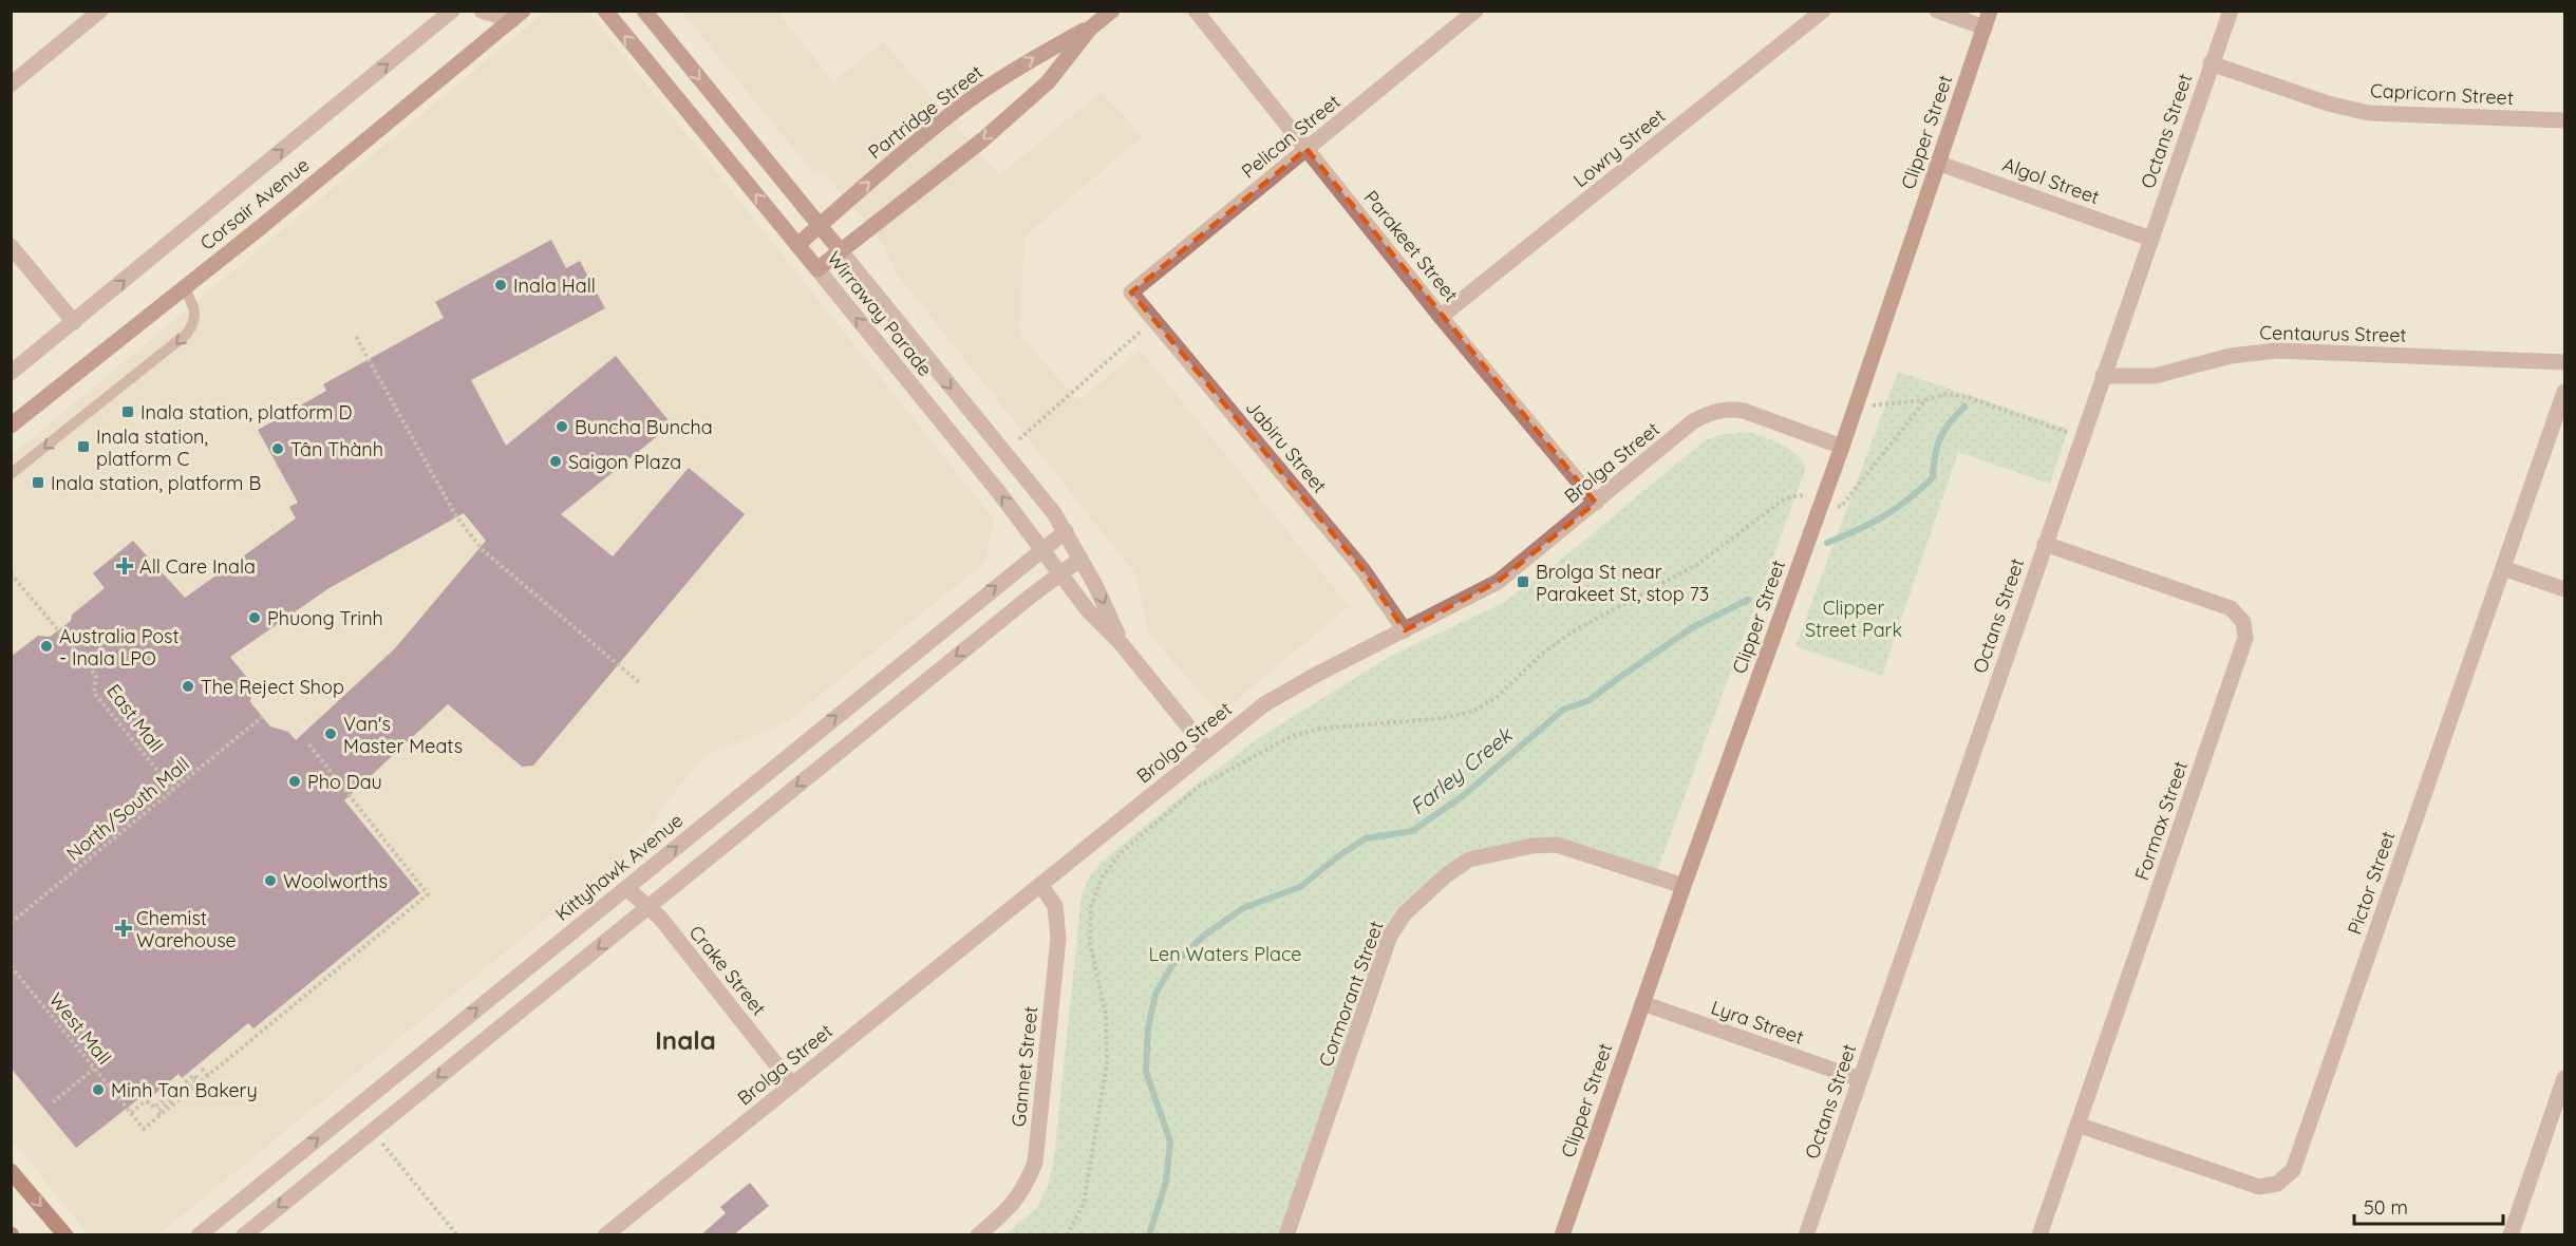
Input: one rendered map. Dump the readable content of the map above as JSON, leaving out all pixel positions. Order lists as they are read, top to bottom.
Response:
{
  "streets": {
    "street": [
      "Capricorn Street",
      "Partridge Street",
      "Octans Street",
      "Clipper Street",
      "Pelican Street",
      "Lowry Street",
      "Algol Street",
      "Corsair Avenue",
      "Parakeet Street",
      "Wirraway Parade",
      "Centaurus Street",
      "Jabiru Street",
      "Brolga Street",
      "Formax Street",
      "Kittyhawk Avenue",
      "Pictor Street",
      "Crake Street",
      "Cormorant Street",
      "Lyra Street",
      "Gannet Street"
    ],
    "path": ["East Mall", "North/South Mall", "West Mall"]
  },
  "crossings": [
    ["Capricorn Street", "Octans Street"],
    ["Partridge Street", "Wirraway Parade"],
    ["Octans Street", "Algol Street"],
    ["Octans Street", "Centaurus Street"],
    ["Octans Street", "Formax Street"],
    ["Octans Street", "Lyra Street"],
    ["Clipper Street", "Algol Street"],
    ["Clipper Street", "Brolga Street"],
    ["Clipper Street", "Cormorant Street"],
    ["Clipper Street", "Lyra Street"],
    ["Pelican Street", "Parakeet Street"],
    ["Pelican Street", "Jabiru Street"],
    ["Lowry Street", "Parakeet Street"],
    ["Parakeet Street", "Brolga Street"],
    ["Wirraway Parade", "Brolga Street"],
    ["Wirraway Parade", "Kittyhawk Avenue"],
    ["Jabiru Street", "Brolga Street"],
    ["Brolga Street", "Crake Street"],
    ["Brolga Street", "Gannet Street"],
    ["East Mall", "North/South Mall"],
    ["Formax Street", "Pictor Street"],
    ["Kittyhawk Avenue", "Crake Street"]
  ],
  "districts": ["Inala"],
  "water": ["Farley Creek"],
  "parks": ["Clipper Street Park", "Len Waters Place"],
  "places": {
    "other": [
      "Inala Hall",
      "Buncha Buncha",
      "Tân Thành",
      "Saigon Plaza",
      "Phuong Trinh",
      "Australia Post - Inala LPO",
      "The Reject Shop",
      "Van's Master Meats",
      "Pho Dau",
      "Woolworths",
      "Minh Tan Bakery"
    ],
    "transit": [
      "Inala station, platform D",
      "Inala station, platform C",
      "Inala station, platform B",
      "Brolga St near Parakeet St, stop 73"
    ],
    "health": ["All Care Inala", "Chemist Warehouse"]
  },
  "scale_bar": "50 m"
}
